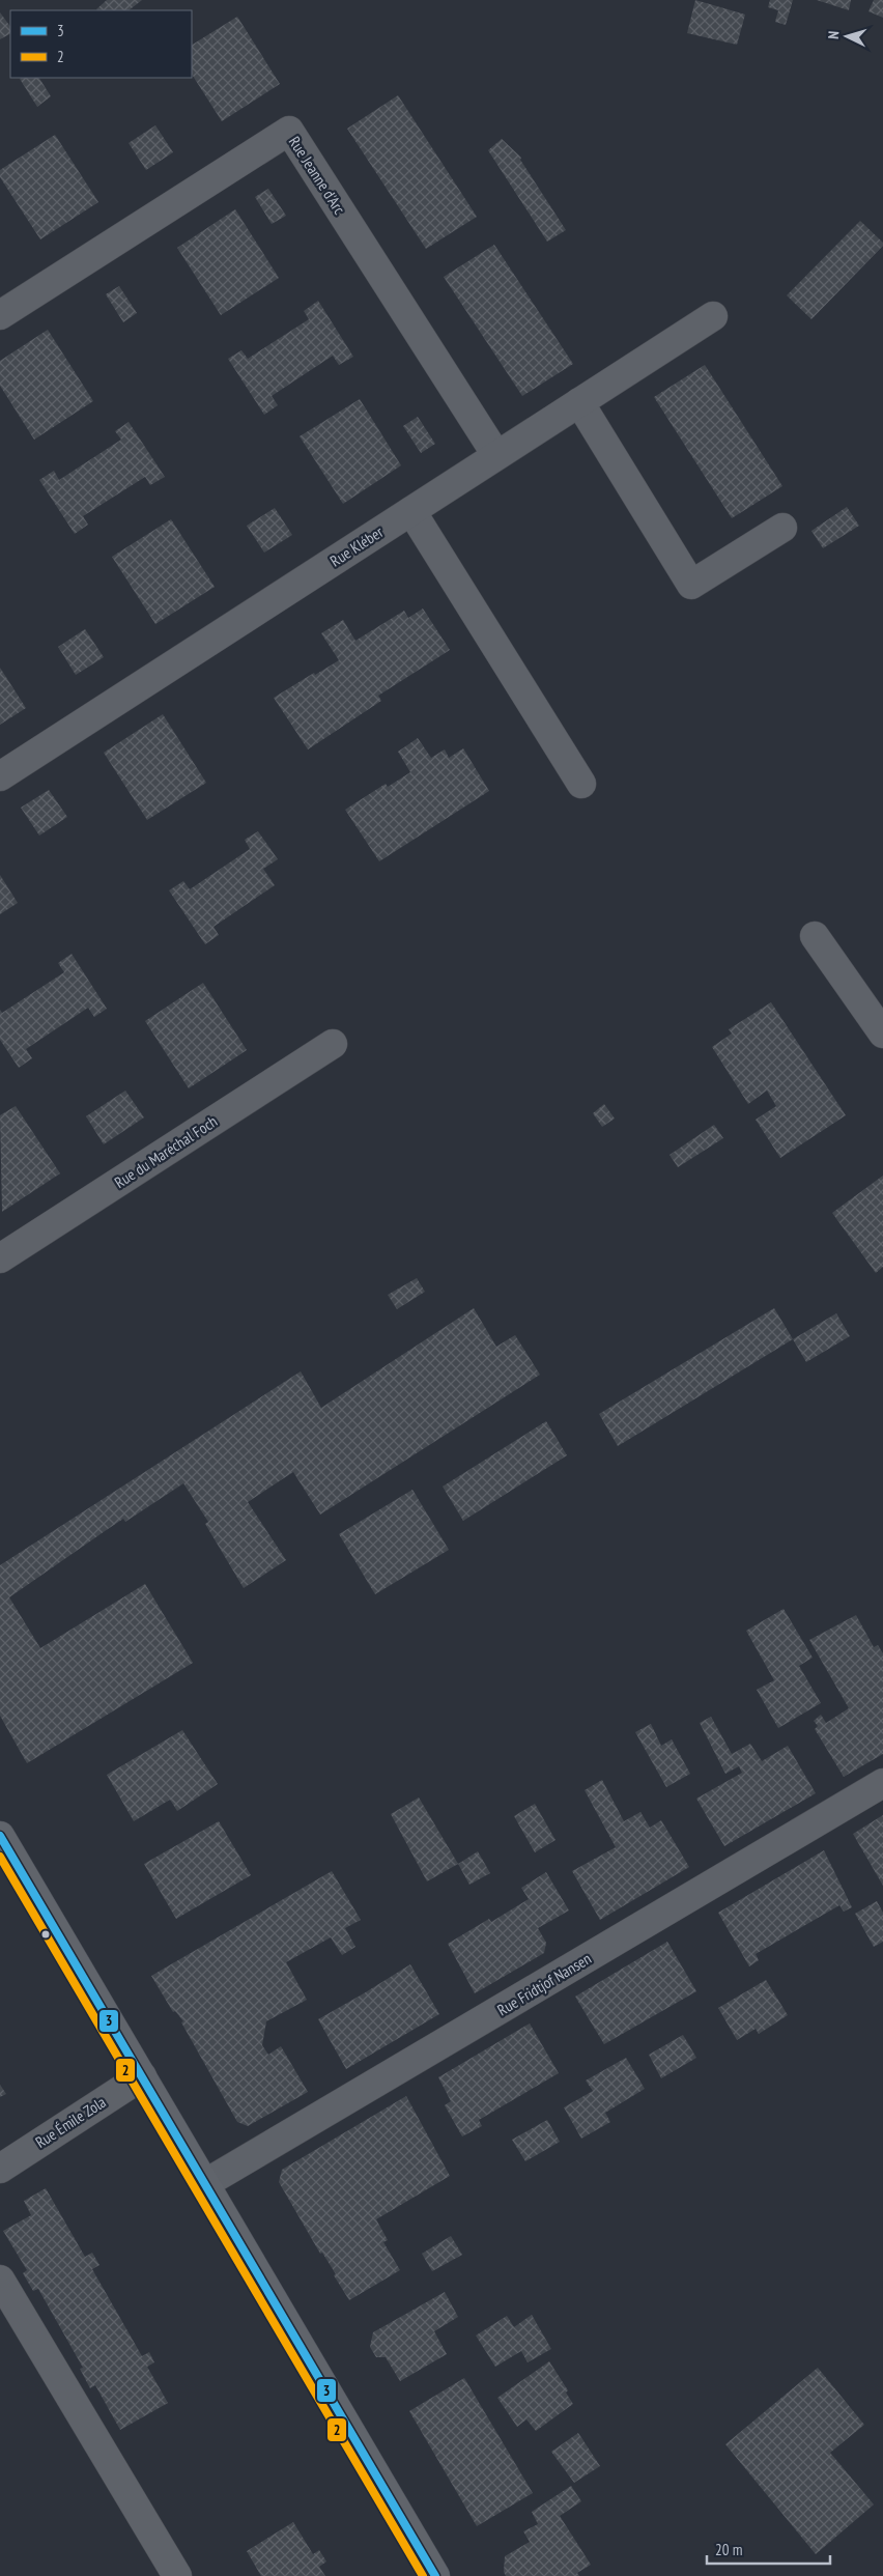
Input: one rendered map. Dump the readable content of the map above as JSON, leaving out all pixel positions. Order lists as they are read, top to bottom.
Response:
{
  "streets": {
    "street": [
      "Rue Jeanne d'Arc",
      "Rue Kléber",
      "Rue du Maréchal Foch",
      "Rue Fridtjof Nansen",
      "Rue Émile Zola"
    ]
  },
  "crossings": [
    ["Rue Jeanne d'Arc", "Rue Kléber"]
  ],
  "lines": ["transit line 3", "transit line 2"],
  "legend": ["3", "2"],
  "scale_bar": "20 m",
  "north": "left"
}
